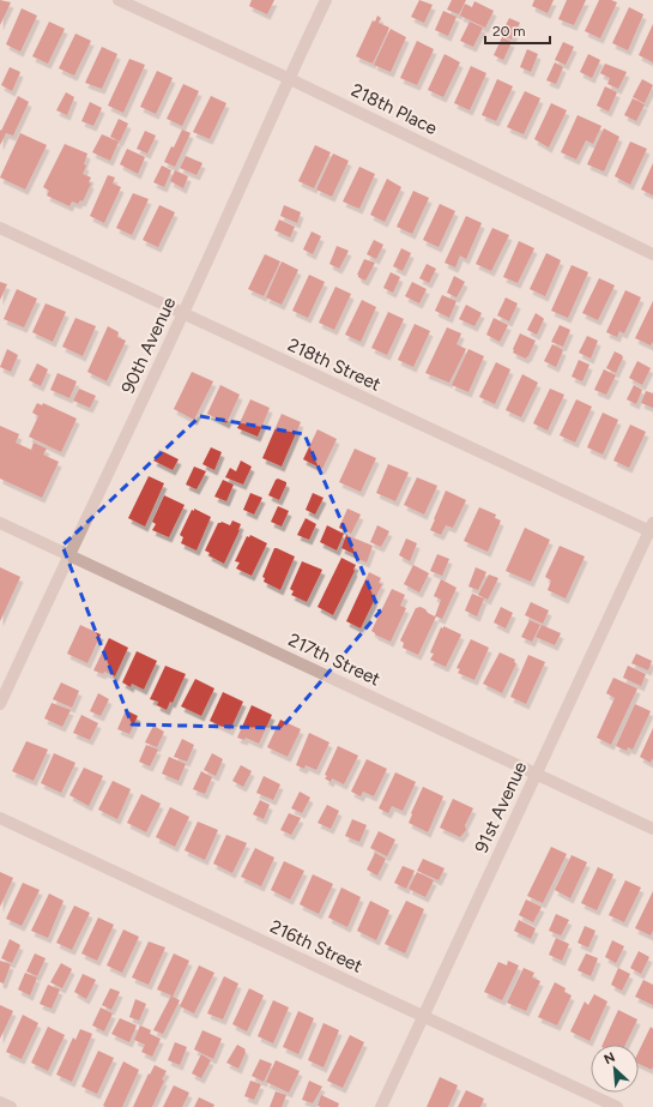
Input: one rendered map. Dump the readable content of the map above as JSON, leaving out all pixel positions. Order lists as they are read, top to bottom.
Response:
{
  "streets": {
    "street": [
      "218th Place",
      "90th Avenue",
      "218th Street",
      "217th Street",
      "91st Avenue",
      "216th Street"
    ]
  },
  "crossings": [
    ["218th Place", "90th Avenue"],
    ["90th Avenue", "218th Street"],
    ["90th Avenue", "217th Street"],
    ["218th Street", "91st Avenue"],
    ["217th Street", "91st Avenue"],
    ["91st Avenue", "216th Street"]
  ],
  "scale_bar": "20 m",
  "north": "top left"
}
